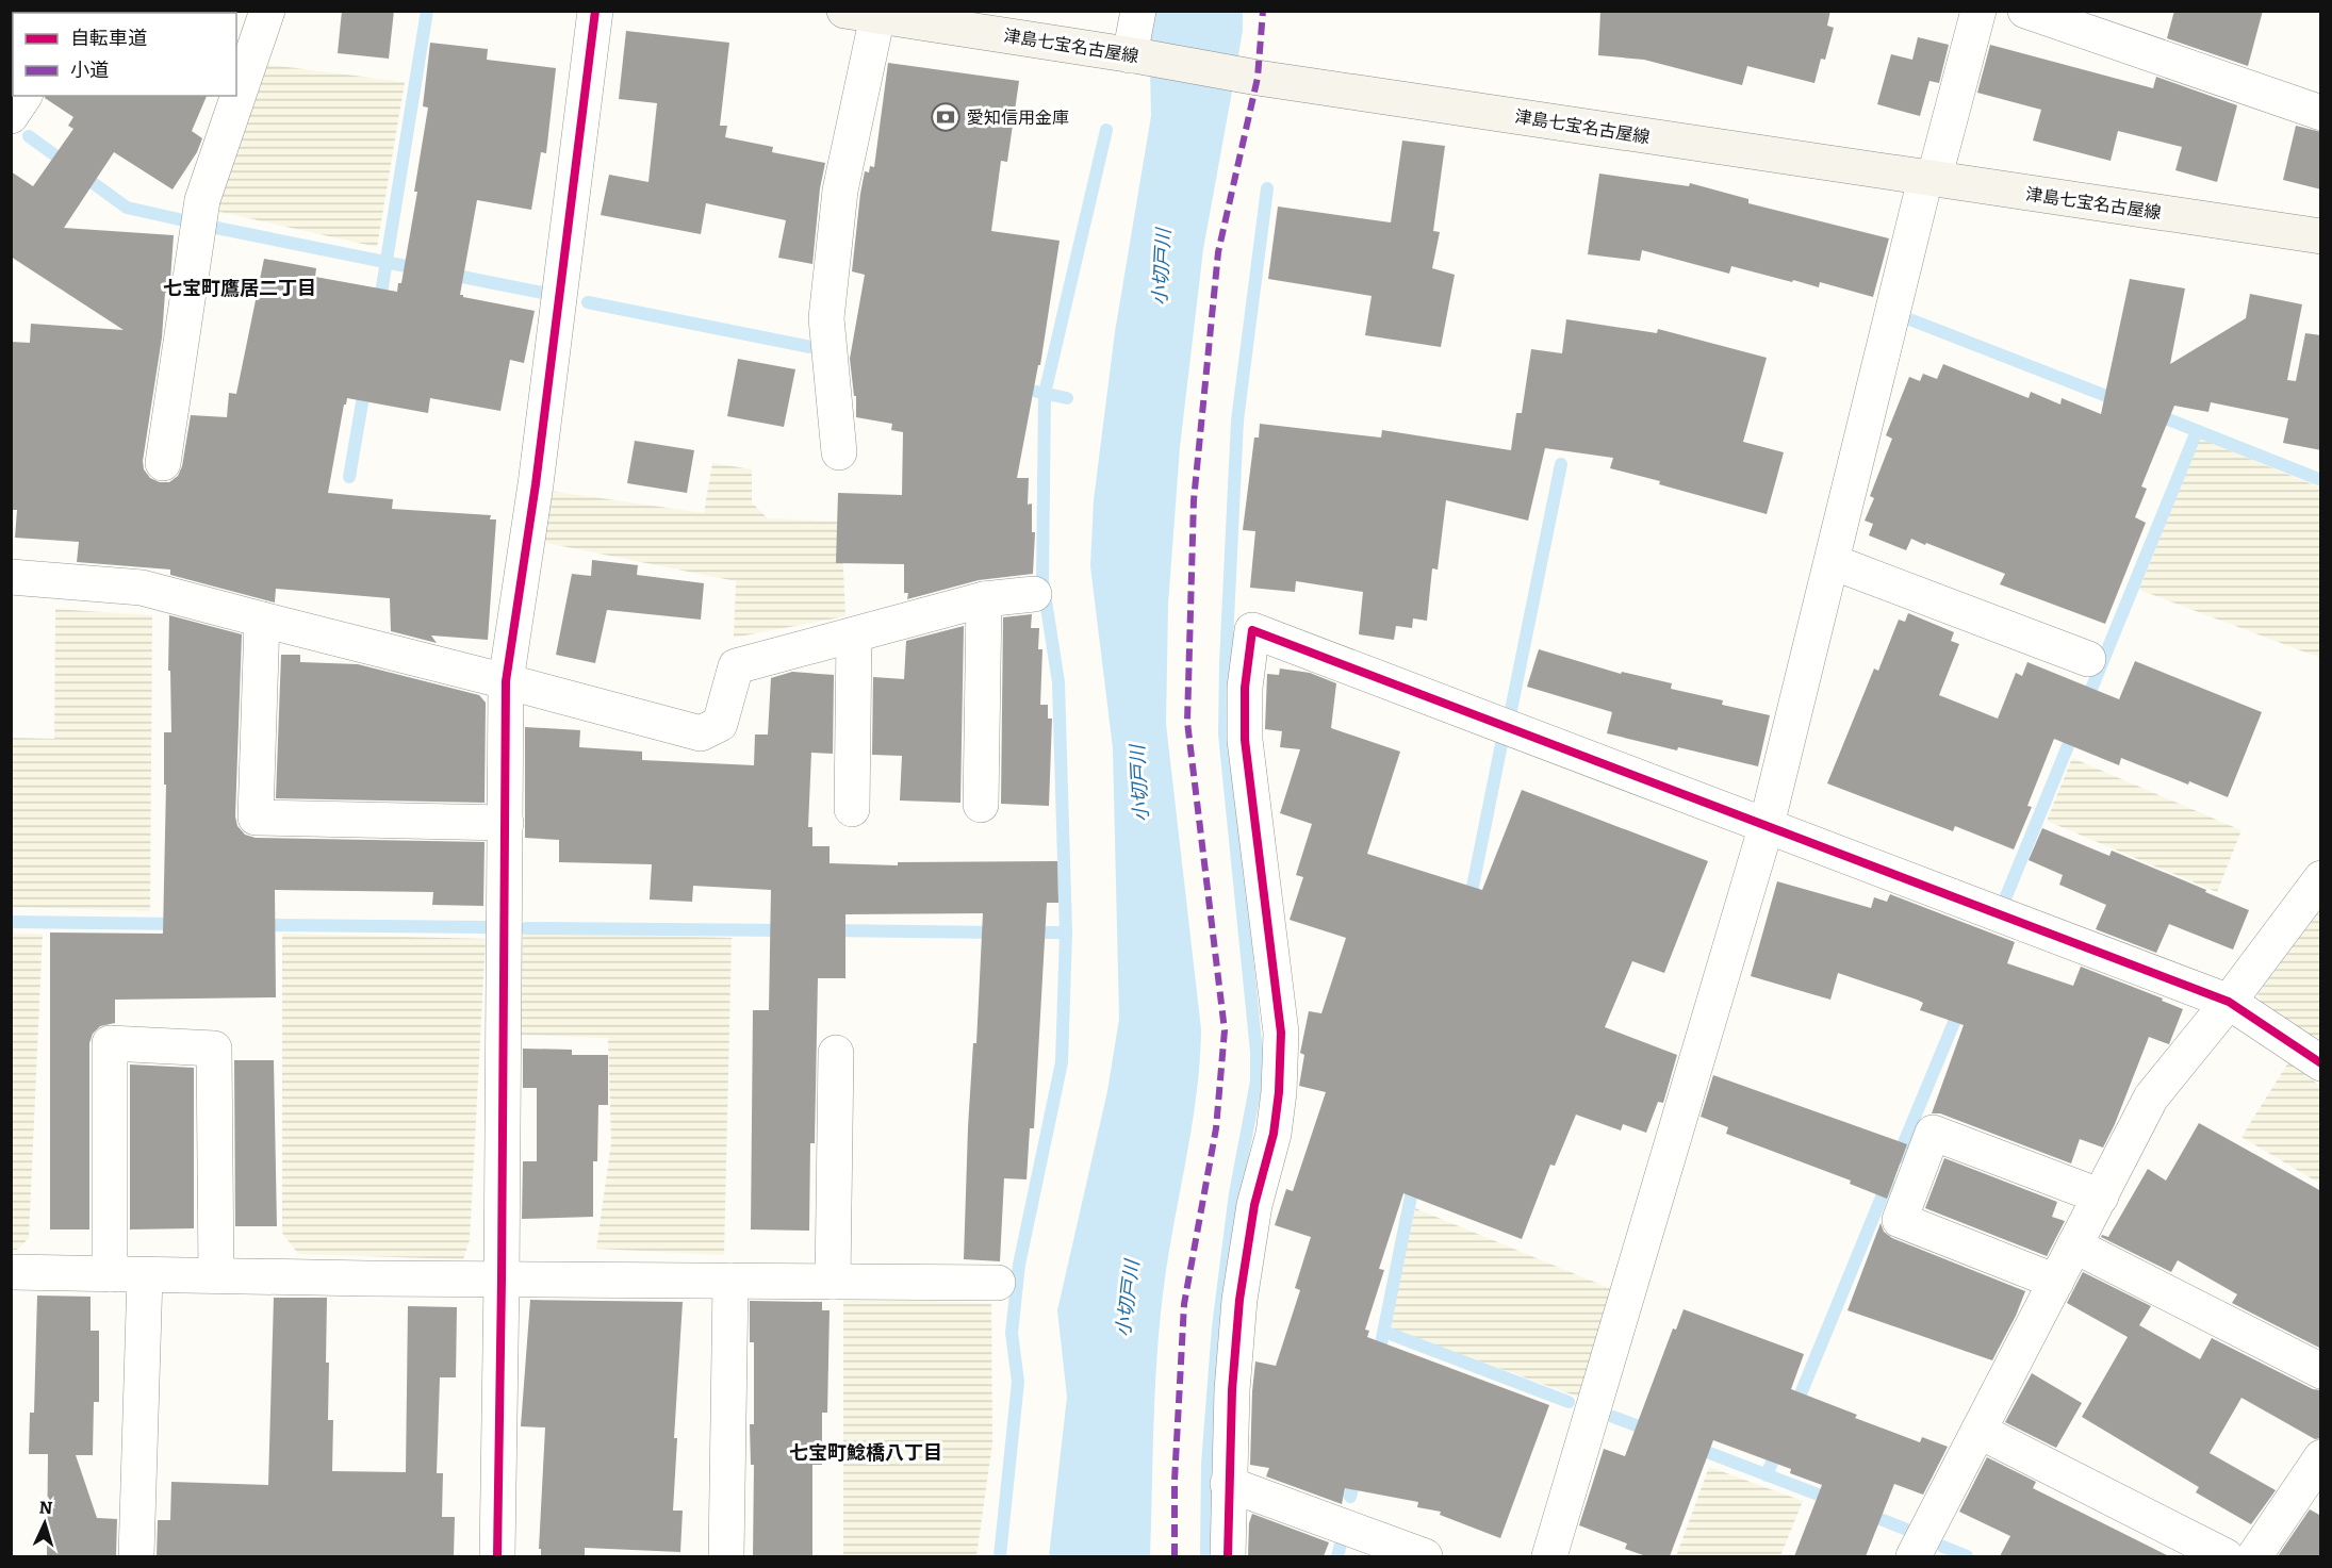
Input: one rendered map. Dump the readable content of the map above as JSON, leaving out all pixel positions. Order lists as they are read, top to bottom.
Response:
{
  "streets": {
    "main road": ["津島七宝名古屋線"]
  },
  "districts": ["七宝町鷹居二丁目", "七宝町鯰橋八丁目"],
  "water": ["小切戸川"],
  "places": {
    "bank": ["愛知信用金庫"]
  },
  "legend": ["自転車道", "小道"],
  "north": "top"
}
